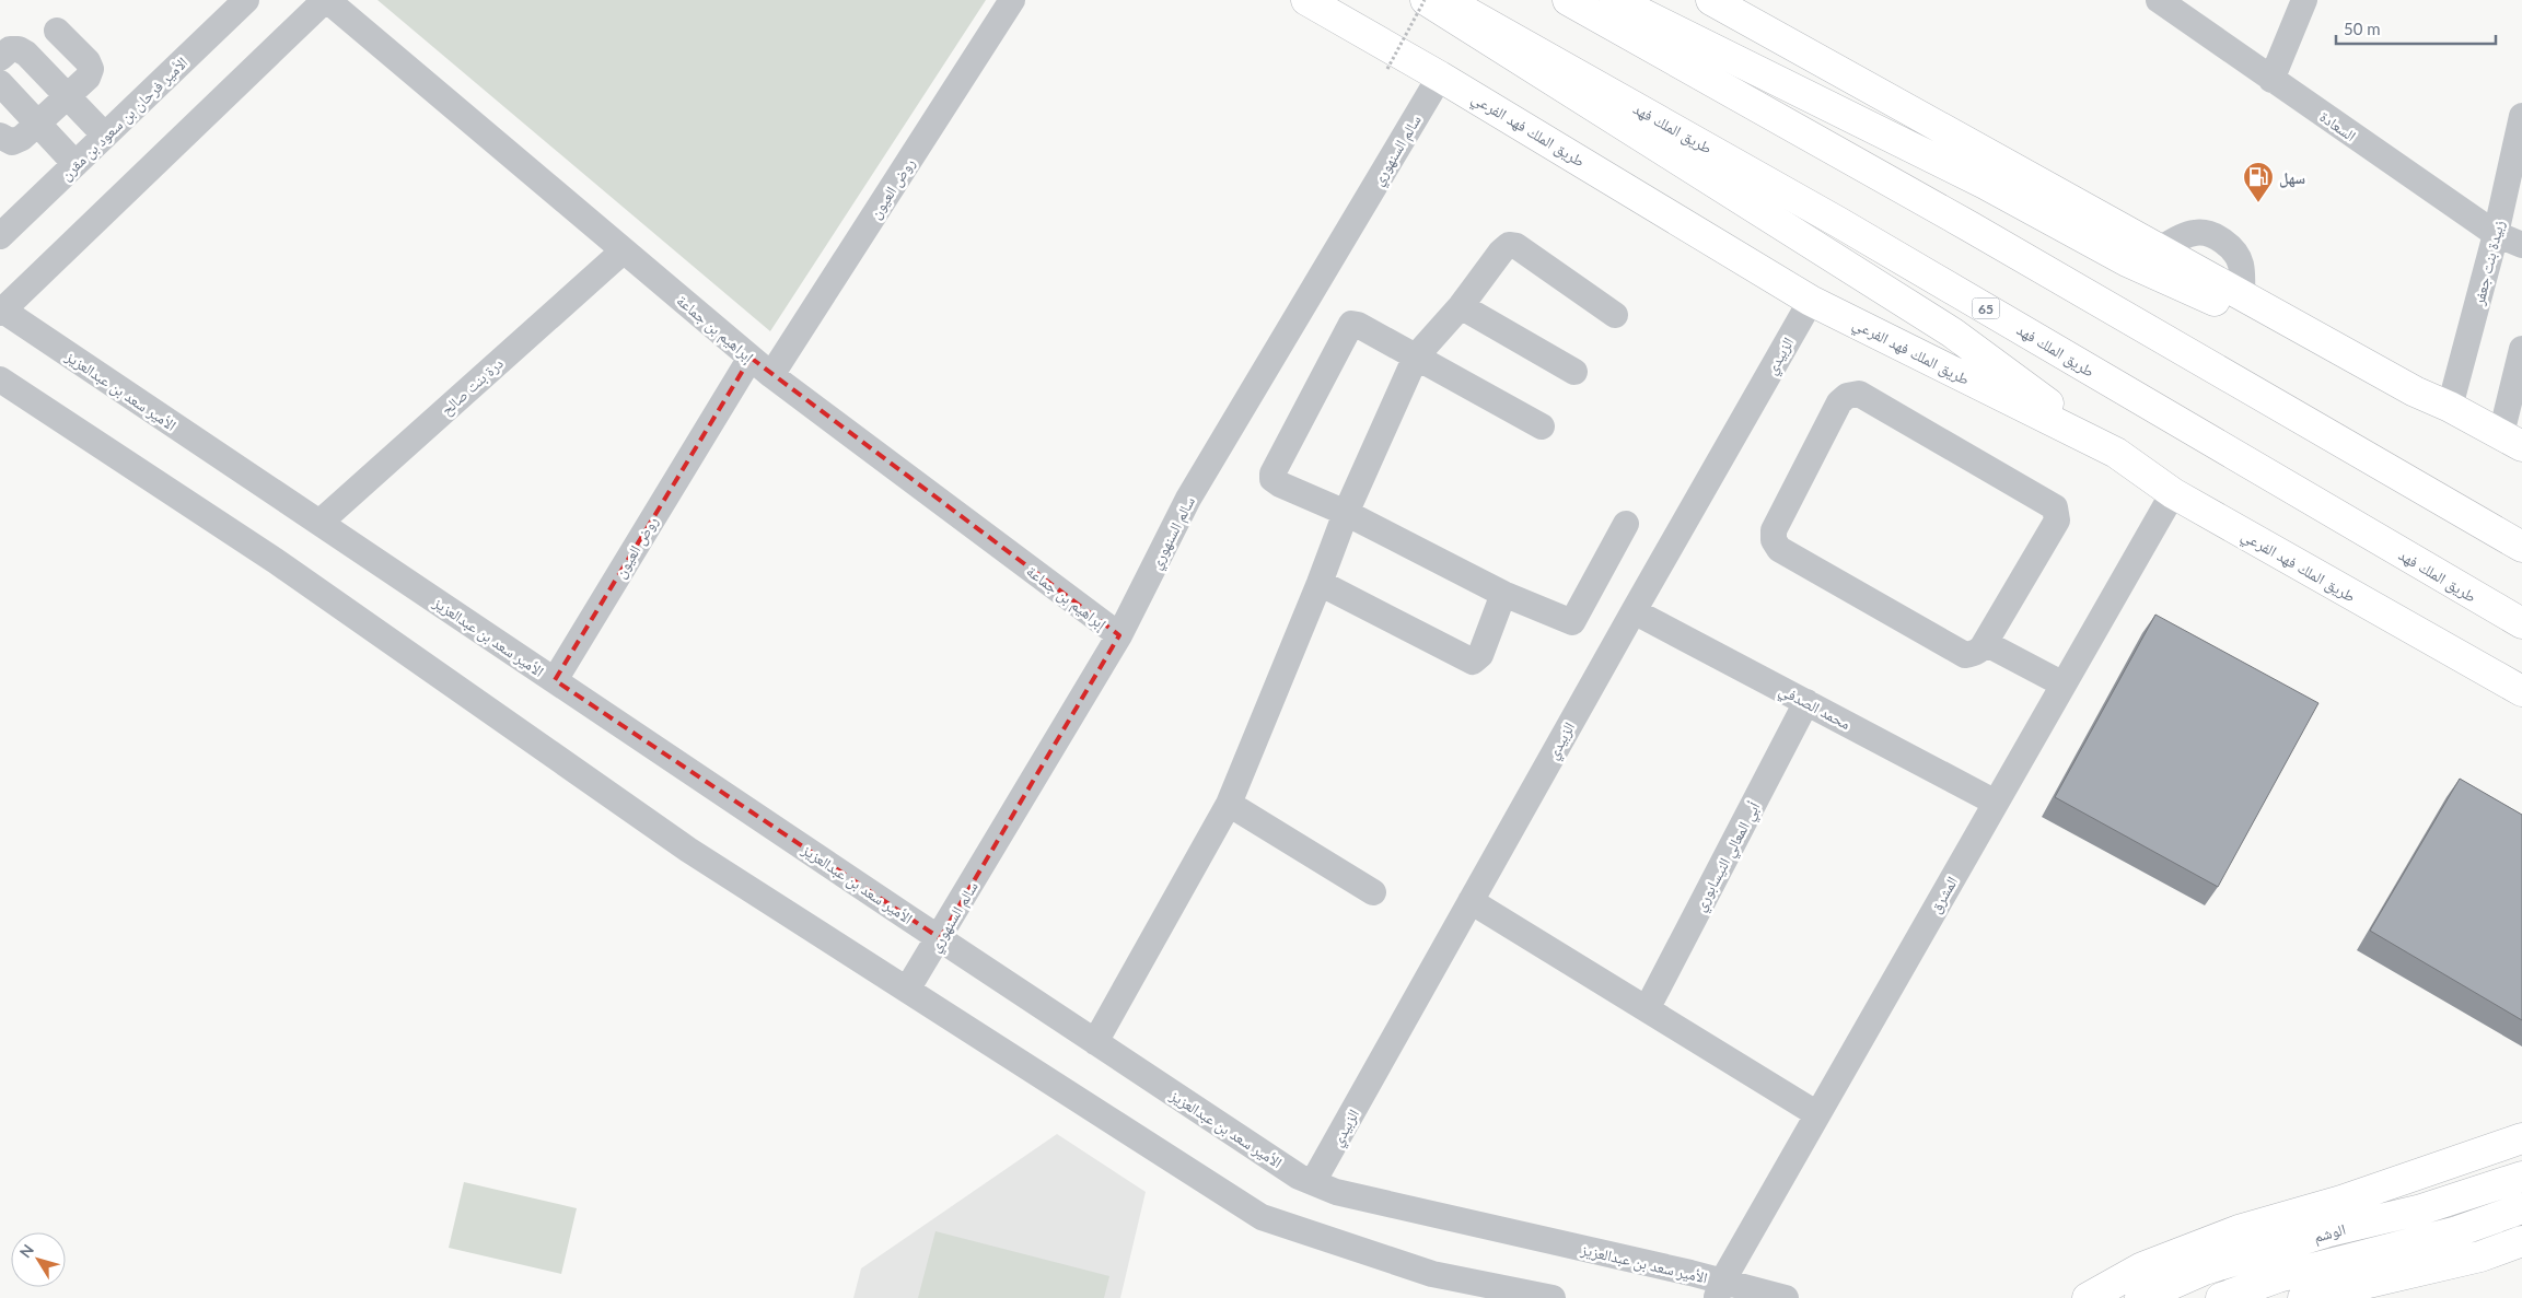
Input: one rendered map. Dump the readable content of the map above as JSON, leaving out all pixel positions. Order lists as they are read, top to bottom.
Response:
{
  "streets": {
    "main road": [
      "طريق الملك فهد",
      "طريق الملك فهد الفرعي",
      "65",
      "الوشم"
    ],
    "street": [
      "الأمير فرحان بن سعود بن مقرن",
      "السعادة",
      "سالم السنهوري",
      "روض العيون",
      "زبيدة بنت جعفر",
      "إبراهيم بن جماعة",
      "الزبيدي",
      "درة بنت صالح",
      "الأمير سعد بن عبدالعزيز",
      "محمد الصدفي",
      "أبي المعالي النيسابوري",
      "المشرق"
    ]
  },
  "crossings": [
    ["السعادة", "زبيدة بنت جعفر"],
    ["طريق الملك فهد الفرعي", "سالم السنهوري"],
    ["طريق الملك فهد الفرعي", "الزبيدي"],
    ["طريق الملك فهد الفرعي", "المشرق"],
    ["سالم السنهوري", "إبراهيم بن جماعة"],
    ["سالم السنهوري", "الأمير سعد بن عبدالعزيز"],
    ["روض العيون", "إبراهيم بن جماعة"],
    ["روض العيون", "الأمير سعد بن عبدالعزيز"],
    ["إبراهيم بن جماعة", "درة بنت صالح"],
    ["الزبيدي", "الأمير سعد بن عبدالعزيز"],
    ["الزبيدي", "محمد الصدفي"],
    ["درة بنت صالح", "الأمير سعد بن عبدالعزيز"],
    ["الأمير سعد بن عبدالعزيز", "المشرق"],
    ["محمد الصدفي", "أبي المعالي النيسابوري"],
    ["محمد الصدفي", "المشرق"]
  ],
  "places": {
    "fuel station": ["سهل"]
  },
  "scale_bar": "50 m",
  "north": "top left"
}
